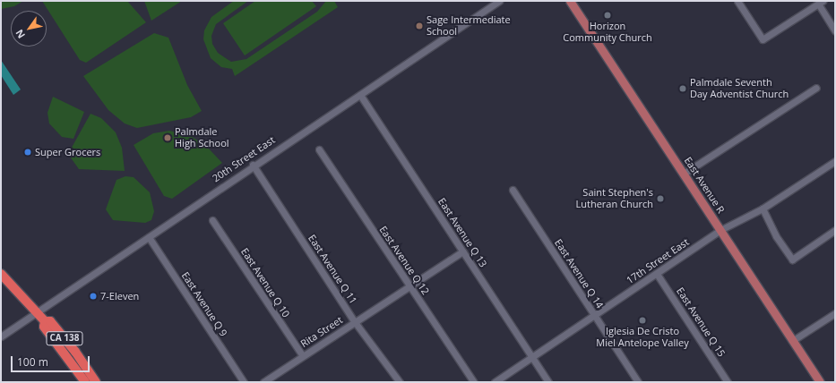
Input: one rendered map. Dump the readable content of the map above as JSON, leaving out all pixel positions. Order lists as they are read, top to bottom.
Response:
{
  "streets": {
    "highway": ["CA 138"],
    "main road": ["East Avenue R"],
    "street": [
      "20th Street East",
      "East Avenue Q 13",
      "East Avenue Q 12",
      "17th Street East",
      "East Avenue Q 11",
      "East Avenue Q 14",
      "East Avenue Q 10",
      "East Avenue Q 9",
      "East Avenue Q 15",
      "Rita Street"
    ]
  },
  "crossings": [
    ["20th Street East", "East Avenue Q 13"],
    ["20th Street East", "East Avenue Q 11"],
    ["20th Street East", "East Avenue Q 9"],
    ["20th Street East", "CA 138"],
    ["East Avenue R", "17th Street East"],
    ["East Avenue Q 13", "17th Street East"],
    ["East Avenue Q 13", "Rita Street"],
    ["East Avenue Q 12", "Rita Street"],
    ["17th Street East", "East Avenue Q 14"],
    ["17th Street East", "East Avenue Q 15"],
    ["East Avenue Q 11", "Rita Street"],
    ["East Avenue Q 10", "Rita Street"]
  ],
  "places": [
    "Horizon Community Church",
    "Sage Intermediate School",
    "Palmdale Seventh Day Adventist Church",
    "Palmdale High School",
    "Super Grocers",
    "Saint Stephen's Lutheran Church",
    "7-Eleven",
    "Iglesia De Cristo Miel Antelope Valley"
  ],
  "scale_bar": "100 m",
  "north": "bottom left"
}
